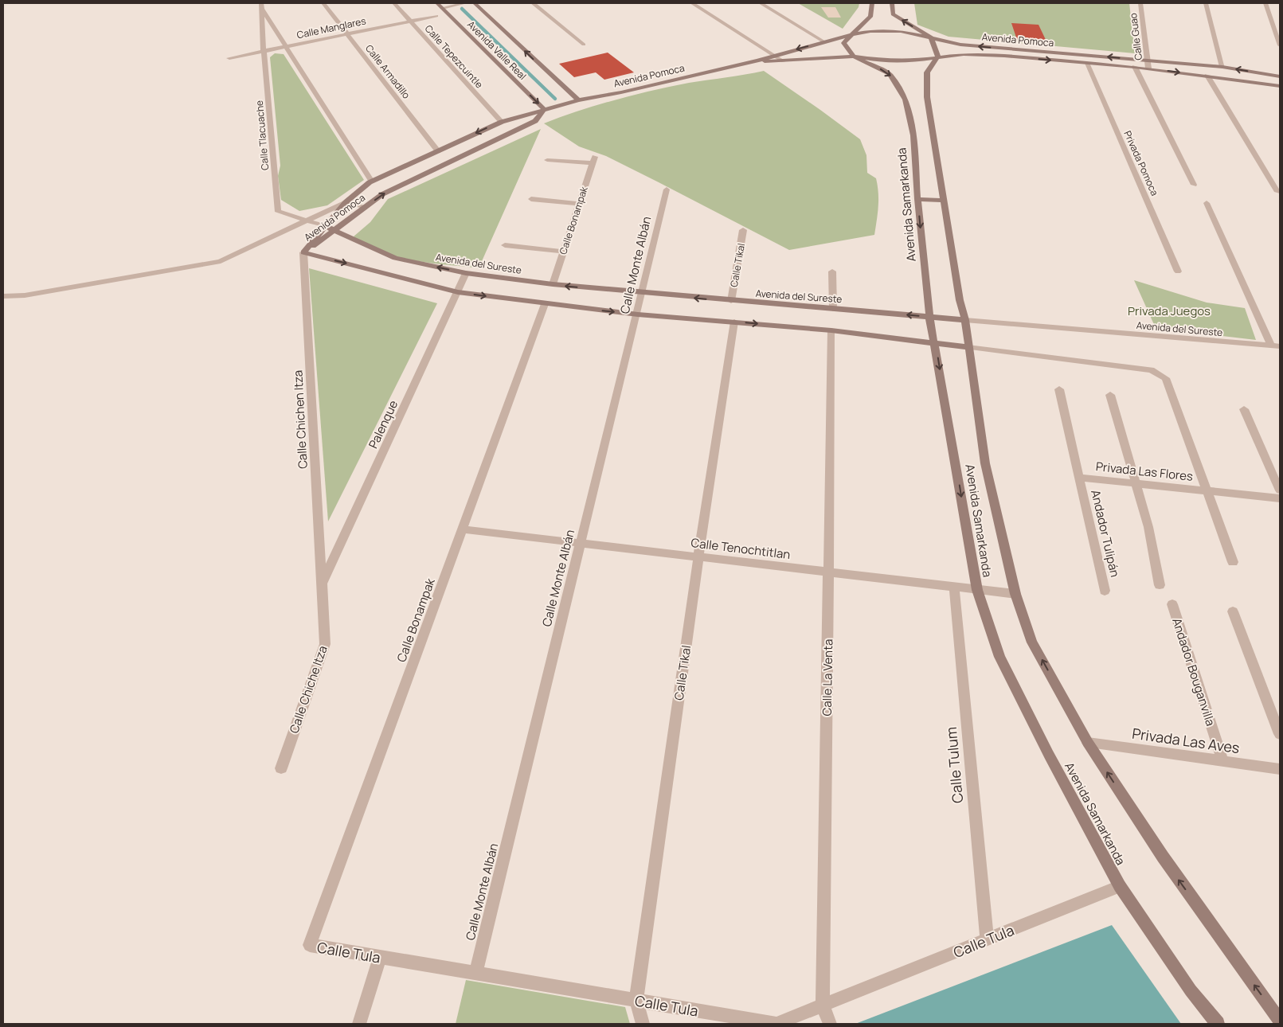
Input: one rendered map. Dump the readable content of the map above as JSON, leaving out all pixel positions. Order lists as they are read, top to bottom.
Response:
{
  "streets": {
    "street": [
      "Calle Manglares",
      "Calle Guao",
      "Avenida Pomoca",
      "Avenida Valle Real",
      "Calle Tepezcuintle",
      "Calle Armadillo",
      "Calle Tlacuache",
      "Privada Pomoca",
      "Avenida Samarkanda",
      "Calle Bonampak",
      "Avenida del Sureste",
      "Calle Monte Albán",
      "Calle Tikal",
      "Calle Chichen Itza",
      "Palenque",
      "Privada Las Flores",
      "Andador Tulipán",
      "Calle Tenochtitlan",
      "Andador Bouganvilla",
      "Calle La Venta",
      "Calle Chiche Itza",
      "Privada Las Aves",
      "Calle Tulum",
      "Calle Tula"
    ]
  },
  "crossings": [
    ["Calle Manglares", "Calle Tepezcuintle"],
    ["Calle Manglares", "Calle Armadillo"],
    ["Calle Manglares", "Calle Tlacuache"],
    ["Calle Guao", "Avenida Pomoca"],
    ["Avenida Pomoca", "Avenida Valle Real"],
    ["Avenida Pomoca", "Calle Tepezcuintle"],
    ["Avenida Pomoca", "Calle Armadillo"],
    ["Avenida Pomoca", "Calle Tlacuache"],
    ["Avenida Pomoca", "Privada Pomoca"],
    ["Avenida Pomoca", "Avenida Samarkanda"],
    ["Avenida Pomoca", "Avenida del Sureste"],
    ["Avenida Pomoca", "Calle Chichen Itza"],
    ["Calle Tlacuache", "Avenida del Sureste"],
    ["Avenida Samarkanda", "Avenida del Sureste"],
    ["Avenida Samarkanda", "Privada Las Flores"],
    ["Avenida Samarkanda", "Calle Tenochtitlan"],
    ["Avenida Samarkanda", "Privada Las Aves"],
    ["Avenida Samarkanda", "Calle Tula"],
    ["Calle Bonampak", "Avenida del Sureste"],
    ["Calle Bonampak", "Calle Tenochtitlan"],
    ["Calle Bonampak", "Calle Tula"],
    ["Avenida del Sureste", "Calle Monte Albán"],
    ["Avenida del Sureste", "Calle Tikal"],
    ["Avenida del Sureste", "Palenque"],
    ["Calle Monte Albán", "Calle Tenochtitlan"],
    ["Calle Monte Albán", "Calle Tula"],
    ["Calle Tikal", "Calle Tenochtitlan"],
    ["Calle Tikal", "Calle Tula"],
    ["Calle Chichen Itza", "Palenque"],
    ["Calle Chichen Itza", "Calle Chiche Itza"],
    ["Palenque", "Calle Chiche Itza"],
    ["Privada Las Flores", "Andador Tulipán"],
    ["Calle Tenochtitlan", "Calle La Venta"],
    ["Calle Tenochtitlan", "Calle Tulum"],
    ["Andador Bouganvilla", "Privada Las Aves"],
    ["Calle La Venta", "Calle Tula"],
    ["Calle Tulum", "Calle Tula"]
  ],
  "parks": ["Privada Juegos"]
}
